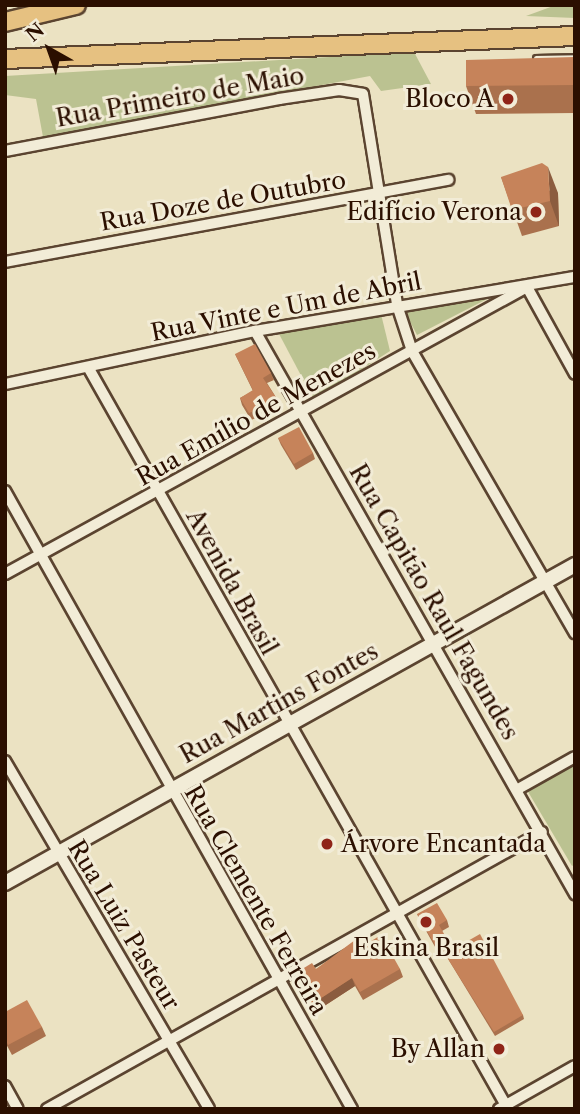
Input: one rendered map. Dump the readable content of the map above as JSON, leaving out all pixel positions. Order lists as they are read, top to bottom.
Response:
{
  "streets": {
    "street": [
      "Rua Primeiro de Maio",
      "Rua Doze de Outubro",
      "Rua Vinte e Um de Abril",
      "Rua Emílio de Menezes",
      "Avenida Brasil",
      "Rua Capitão Raul Fagundes",
      "Rua Martins Fontes",
      "Rua Clemente Ferreira",
      "Rua Luiz Pasteur"
    ]
  },
  "crossings": [
    ["Rua Primeiro de Maio", "Rua Doze de Outubro"],
    ["Rua Vinte e Um de Abril", "Rua Emílio de Menezes"],
    ["Rua Vinte e Um de Abril", "Avenida Brasil"],
    ["Rua Vinte e Um de Abril", "Rua Capitão Raul Fagundes"],
    ["Rua Emílio de Menezes", "Avenida Brasil"],
    ["Rua Emílio de Menezes", "Rua Capitão Raul Fagundes"],
    ["Rua Emílio de Menezes", "Rua Clemente Ferreira"],
    ["Avenida Brasil", "Rua Martins Fontes"],
    ["Rua Capitão Raul Fagundes", "Rua Martins Fontes"],
    ["Rua Martins Fontes", "Rua Clemente Ferreira"],
    ["Rua Martins Fontes", "Rua Luiz Pasteur"]
  ],
  "places": [
    "Bloco A",
    "Edifício Verona",
    "Árvore Encantada",
    "Eskina Brasil",
    "By Allan"
  ],
  "north": "top left"
}
